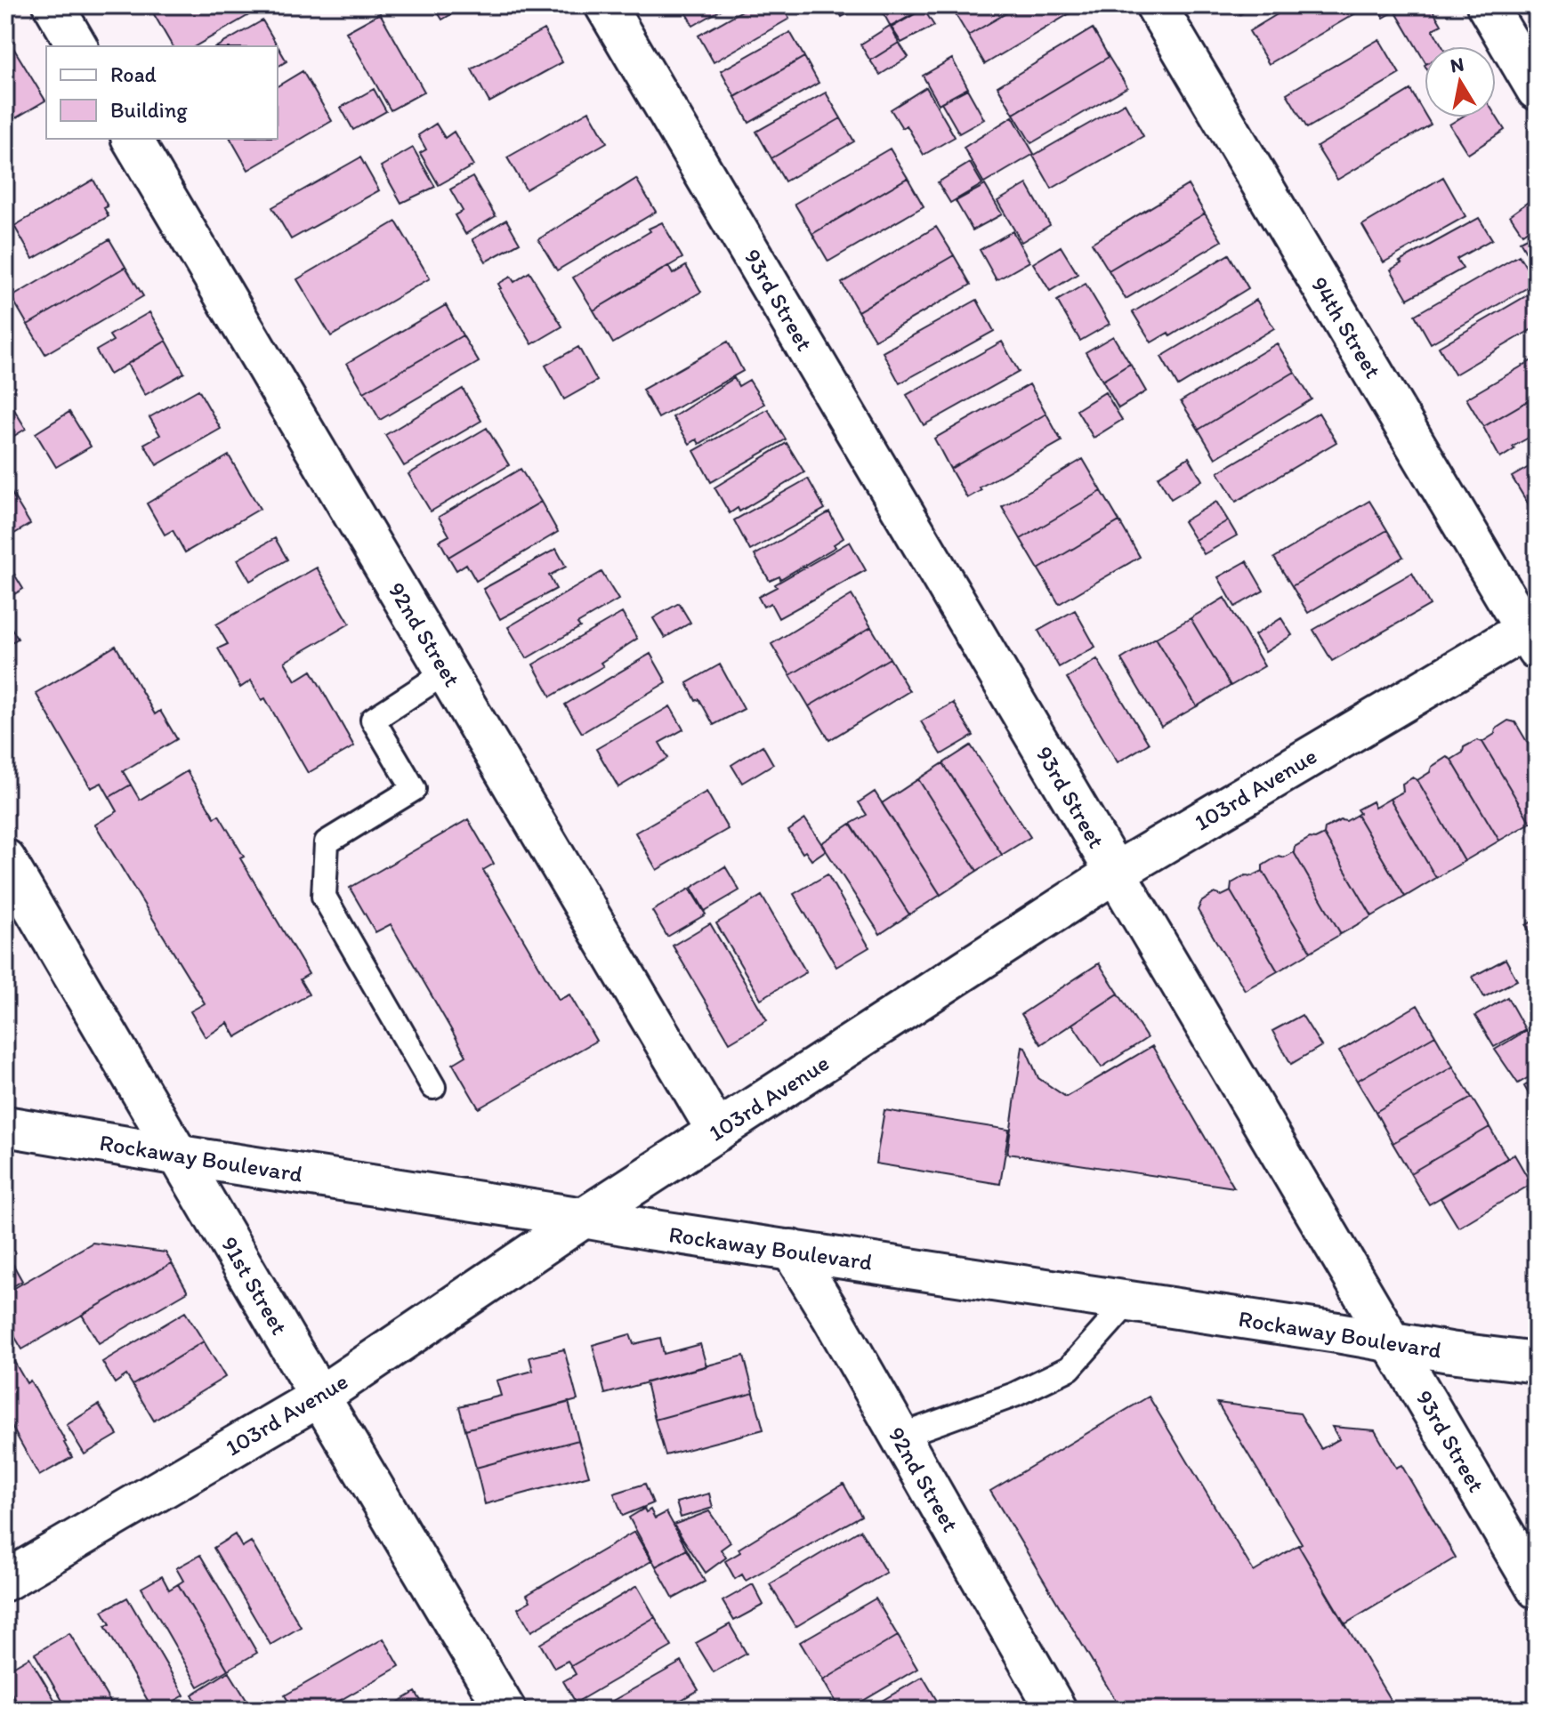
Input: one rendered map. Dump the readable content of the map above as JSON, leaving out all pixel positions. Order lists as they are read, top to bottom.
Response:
{
  "streets": {
    "street": [
      "93rd Street",
      "94th Street",
      "92nd Street",
      "103rd Avenue",
      "Rockaway Boulevard",
      "91st Street"
    ]
  },
  "crossings": [
    ["93rd Street", "103rd Avenue"],
    ["93rd Street", "Rockaway Boulevard"],
    ["94th Street", "103rd Avenue"],
    ["92nd Street", "103rd Avenue"],
    ["92nd Street", "Rockaway Boulevard"],
    ["103rd Avenue", "Rockaway Boulevard"],
    ["103rd Avenue", "91st Street"],
    ["Rockaway Boulevard", "91st Street"]
  ],
  "legend": ["Road", "Building"],
  "north": "top"
}
